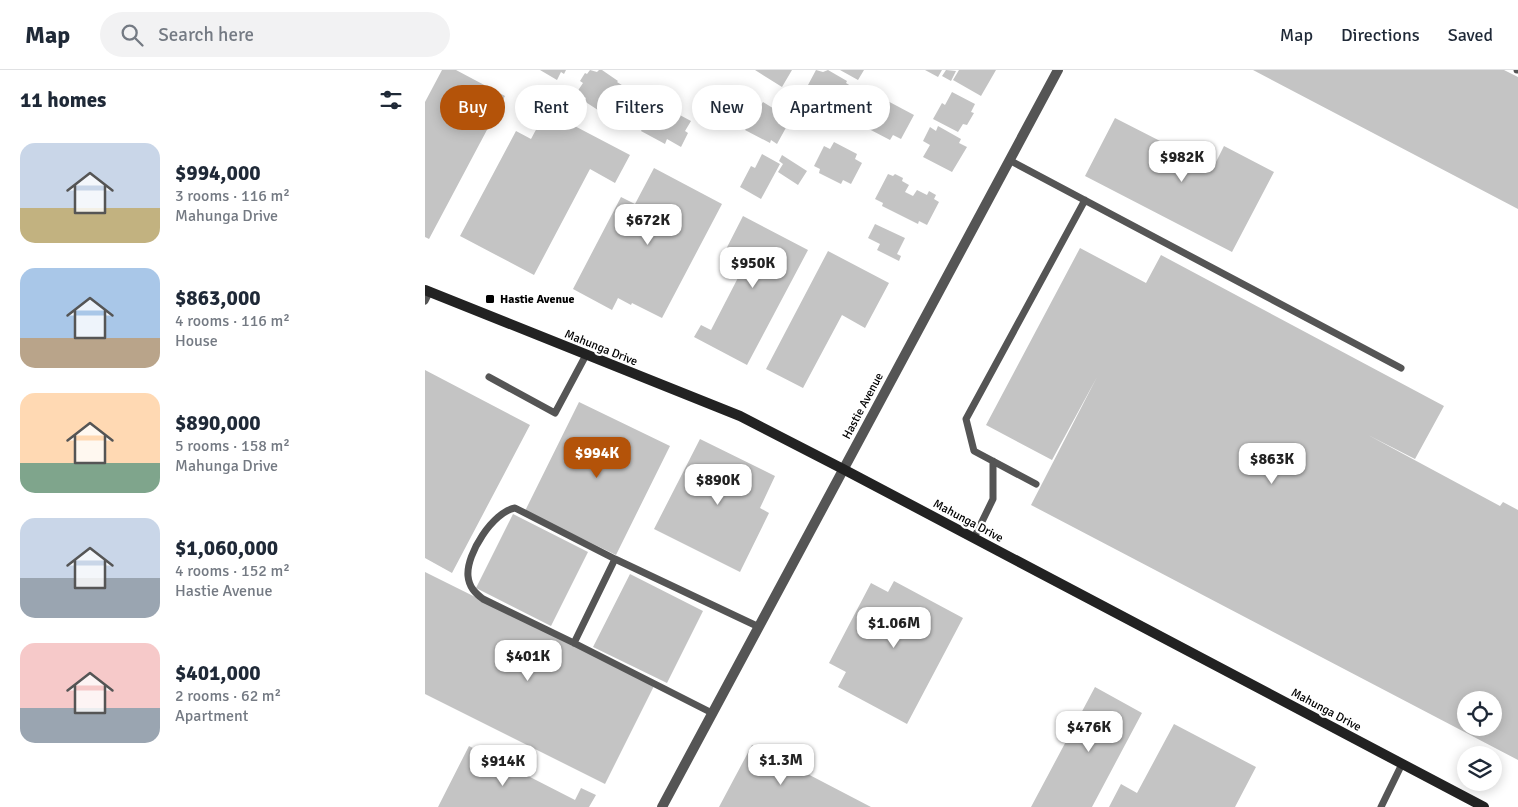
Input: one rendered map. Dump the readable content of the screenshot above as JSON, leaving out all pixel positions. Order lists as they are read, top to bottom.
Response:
{
  "streets": {
    "main road": ["Mahunga Drive"],
    "street": ["Hastie Avenue"]
  },
  "crossings": [
    ["Mahunga Drive", "Hastie Avenue"]
  ],
  "places": {
    "transit": ["Hastie Avenue"]
  },
  "page": {
    "header": "Map",
    "search": "Search here",
    "nav": ["Map", "Directions", "Saved"],
    "heading": "11 homes",
    "chip": [
      "Buy",
      "Rent",
      "Filters",
      "New",
      "Apartment"
    ],
    "list": [
      {
        "name": "$994,000",
        "note": "3 rooms · 116 m² · Mahunga Drive"
      },
      {
        "name": "$863,000",
        "note": "4 rooms · 116 m² · House"
      },
      {
        "name": "$890,000",
        "note": "5 rooms · 158 m² · Mahunga Drive"
      },
      {
        "name": "$1,060,000",
        "note": "4 rooms · 152 m² · Hastie Avenue"
      },
      {
        "name": "$401,000",
        "note": "2 rooms · 62 m² · Apartment"
      }
    ],
    "price": [
      "$982K",
      "$672K",
      "$950K",
      "$994K",
      "$863K",
      "$890K",
      "$1.06M",
      "$401K",
      "$476K",
      "$1.3M",
      "$914K"
    ]
  }
}
